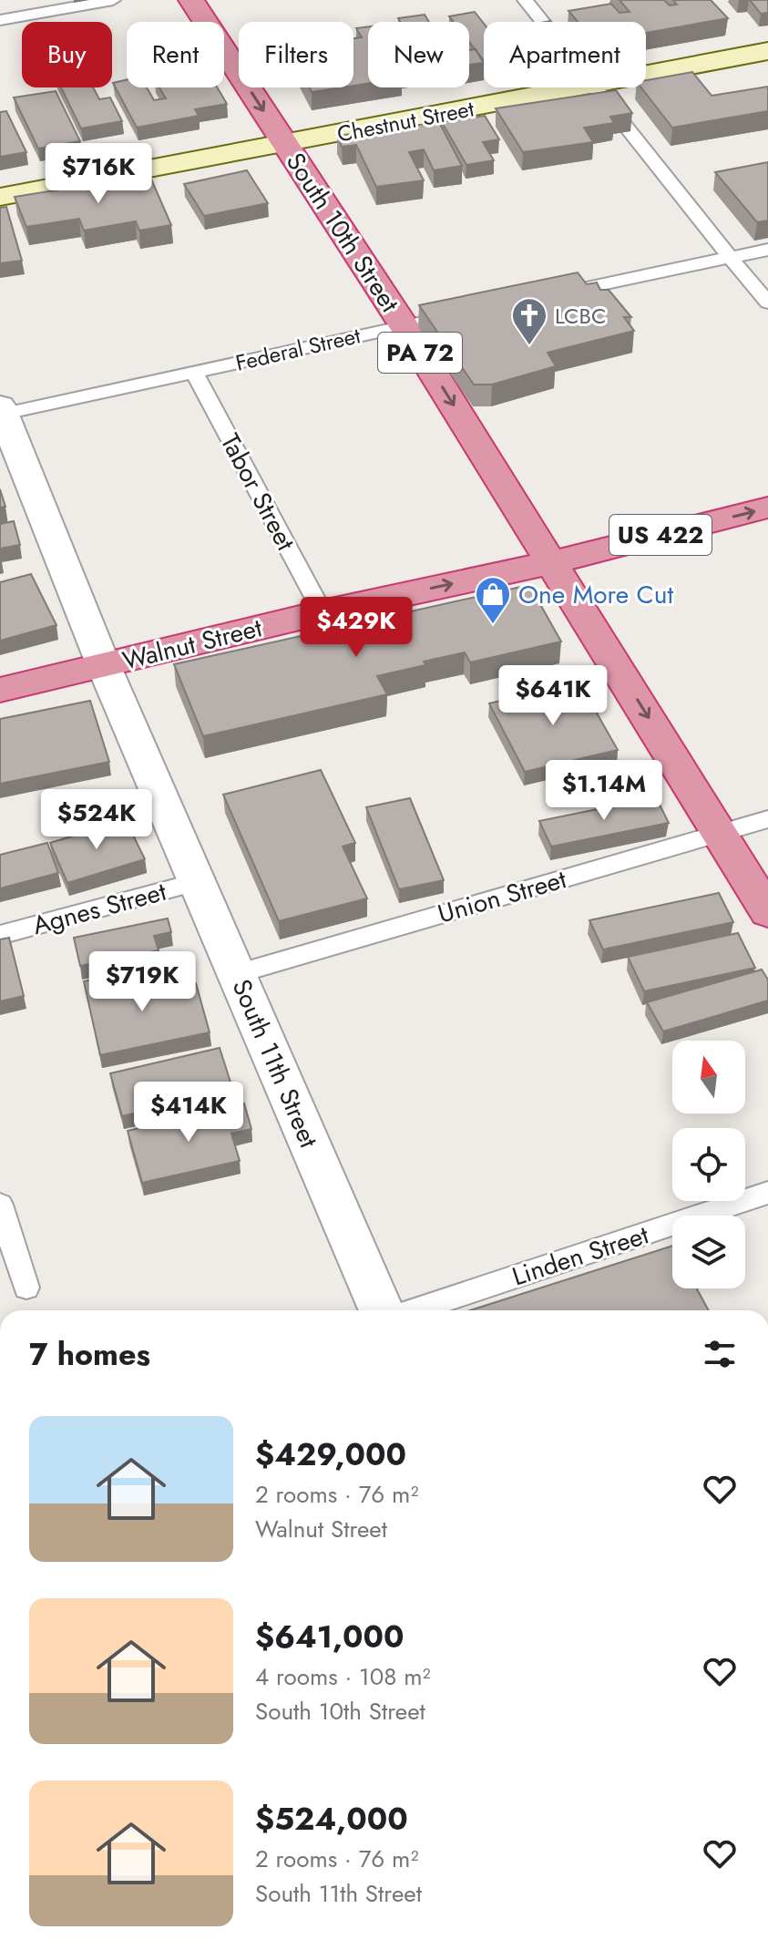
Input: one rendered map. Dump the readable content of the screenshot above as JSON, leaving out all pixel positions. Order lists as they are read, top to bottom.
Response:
{
  "streets": {
    "highway": [
      "South 10th Street",
      "PA 72",
      "US 422",
      "Walnut Street"
    ],
    "street": ["Chestnut Street", "South 11th Street"],
    "lane": [
      "Federal Street",
      "Tabor Street",
      "Union Street",
      "Agnes Street",
      "Linden Street"
    ]
  },
  "crossings": [
    ["Chestnut Street", "South 10th Street"],
    ["South 10th Street", "Federal Street"],
    ["South 10th Street", "Walnut Street"],
    ["South 10th Street", "Union Street"],
    ["Federal Street", "Tabor Street"],
    ["Federal Street", "South 11th Street"],
    ["Tabor Street", "Walnut Street"],
    ["Walnut Street", "South 11th Street"],
    ["Union Street", "South 11th Street"],
    ["Agnes Street", "South 11th Street"]
  ],
  "one_way": ["South 10th Street", "Walnut Street"],
  "places": {
    "church": ["LCBC"],
    "shop": ["One More Cut"]
  },
  "north": "top",
  "page": {
    "chip": [
      "Buy",
      "Rent",
      "Filters",
      "New",
      "Apartment"
    ],
    "price": [
      "$716K",
      "$429K",
      "$641K",
      "$1.14M",
      "$524K",
      "$719K",
      "$414K"
    ],
    "heading": "7 homes",
    "list": [
      {
        "name": "$429,000",
        "note": "2 rooms · 76 m² · Walnut Street"
      },
      {
        "name": "$641,000",
        "note": "4 rooms · 108 m² · South 10th Street"
      },
      {
        "name": "$524,000",
        "note": "2 rooms · 76 m² · South 11th Street"
      }
    ]
  }
}
